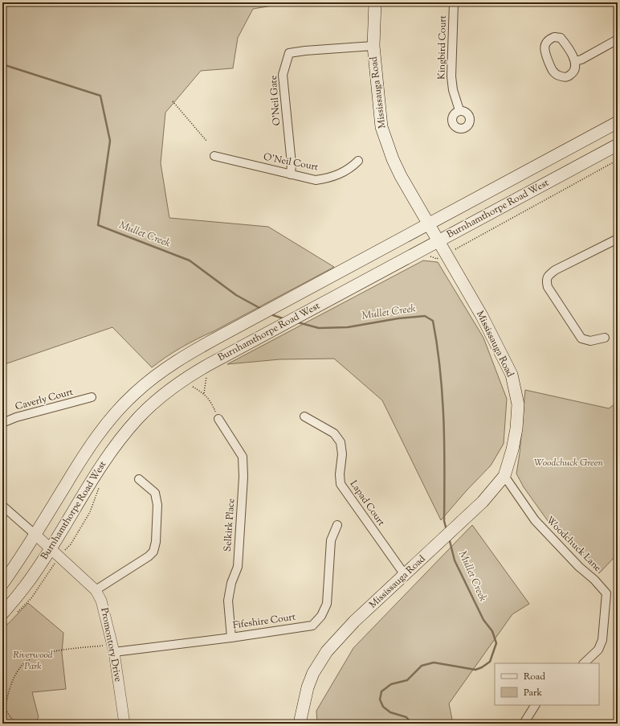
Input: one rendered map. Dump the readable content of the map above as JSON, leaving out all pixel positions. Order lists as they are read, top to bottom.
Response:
{
  "streets": {
    "main road": ["Mississauga Road", "Burnhamthorpe Road West"],
    "street": [
      "Kingbird Court",
      "O'Neil Gate",
      "O'Neil Court",
      "Caverly Court",
      "Lapad Court",
      "Selkirk Place",
      "Woodchuck Lane",
      "Fifeshire Court",
      "Promontory Drive"
    ]
  },
  "crossings": [
    ["Mississauga Road", "O'Neil Gate"],
    ["Mississauga Road", "Burnhamthorpe Road West"],
    ["Mississauga Road", "Lapad Court"],
    ["Mississauga Road", "Woodchuck Lane"],
    ["O'Neil Gate", "O'Neil Court"],
    ["Burnhamthorpe Road West", "Promontory Drive"],
    ["Selkirk Place", "Fifeshire Court"],
    ["Fifeshire Court", "Promontory Drive"]
  ],
  "water": ["Mullet Creek"],
  "parks": ["Woodchuck Green", "Riverwood Park"],
  "legend": ["Road", "Park"]
}
